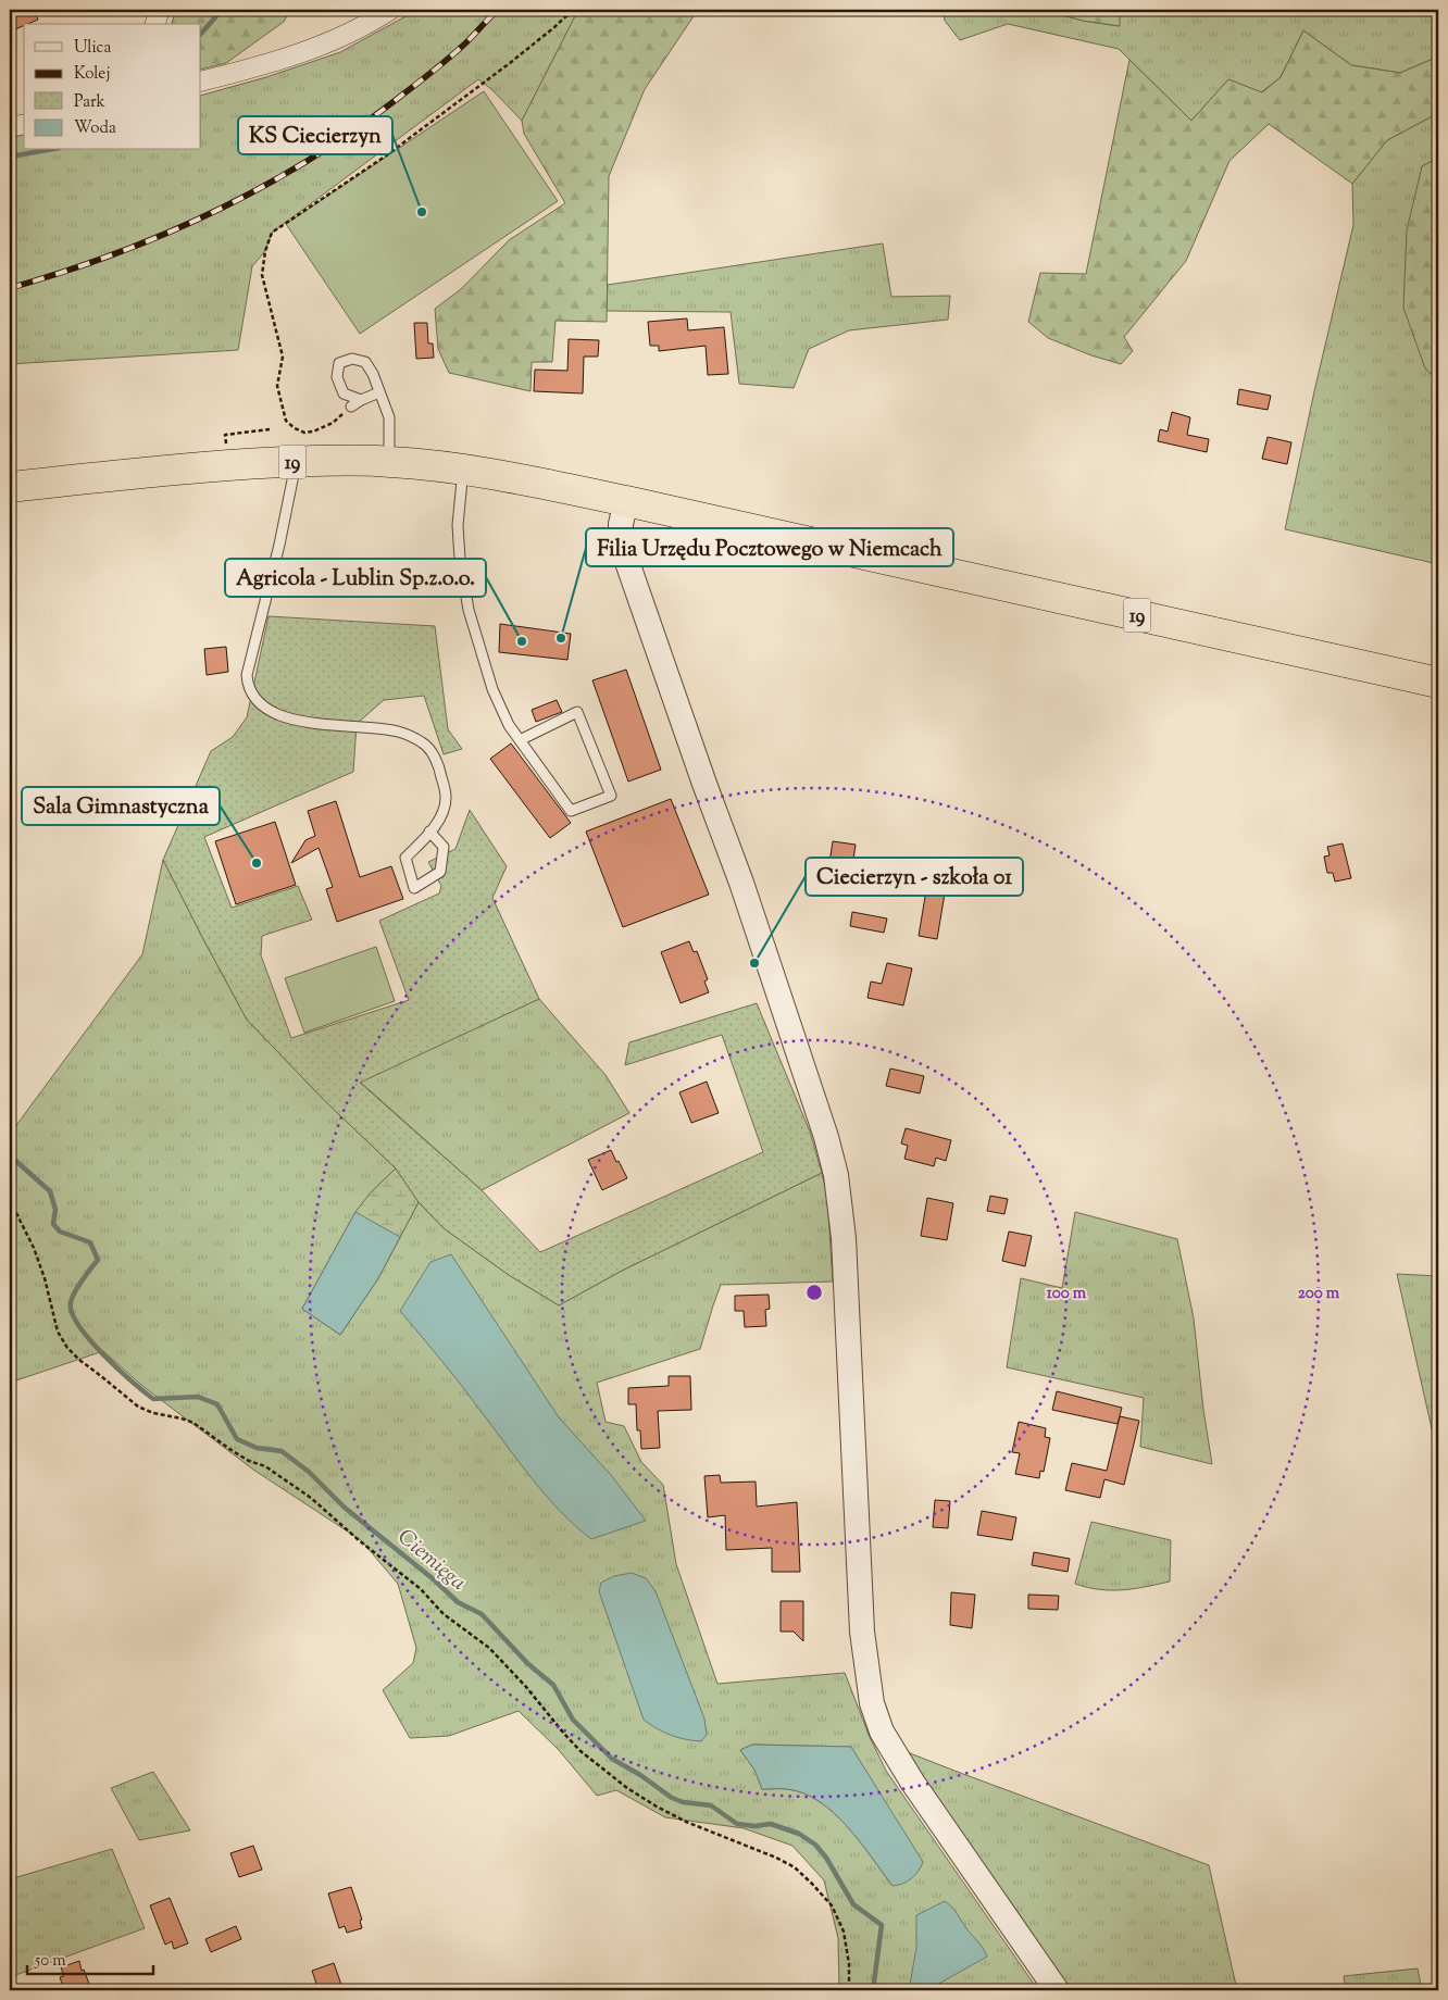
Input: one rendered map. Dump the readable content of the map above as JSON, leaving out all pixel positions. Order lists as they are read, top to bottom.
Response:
{
  "streets": {
    "highway": ["19"]
  },
  "water": ["Ciemięga"],
  "places": [
    "KS Ciecierzyn",
    "Filia Urzędu Pocztowego w Niemcach",
    "Agricola - Lublin Sp.z.o.o.",
    "Sala Gimnastyczna",
    "Ciecierzyn - szkoła 01"
  ],
  "legend": [
    "Ulica",
    "Kolej",
    "Park",
    "Woda"
  ],
  "scale_bar": "50 m",
  "rings": ["100 m", "200 m"]
}
